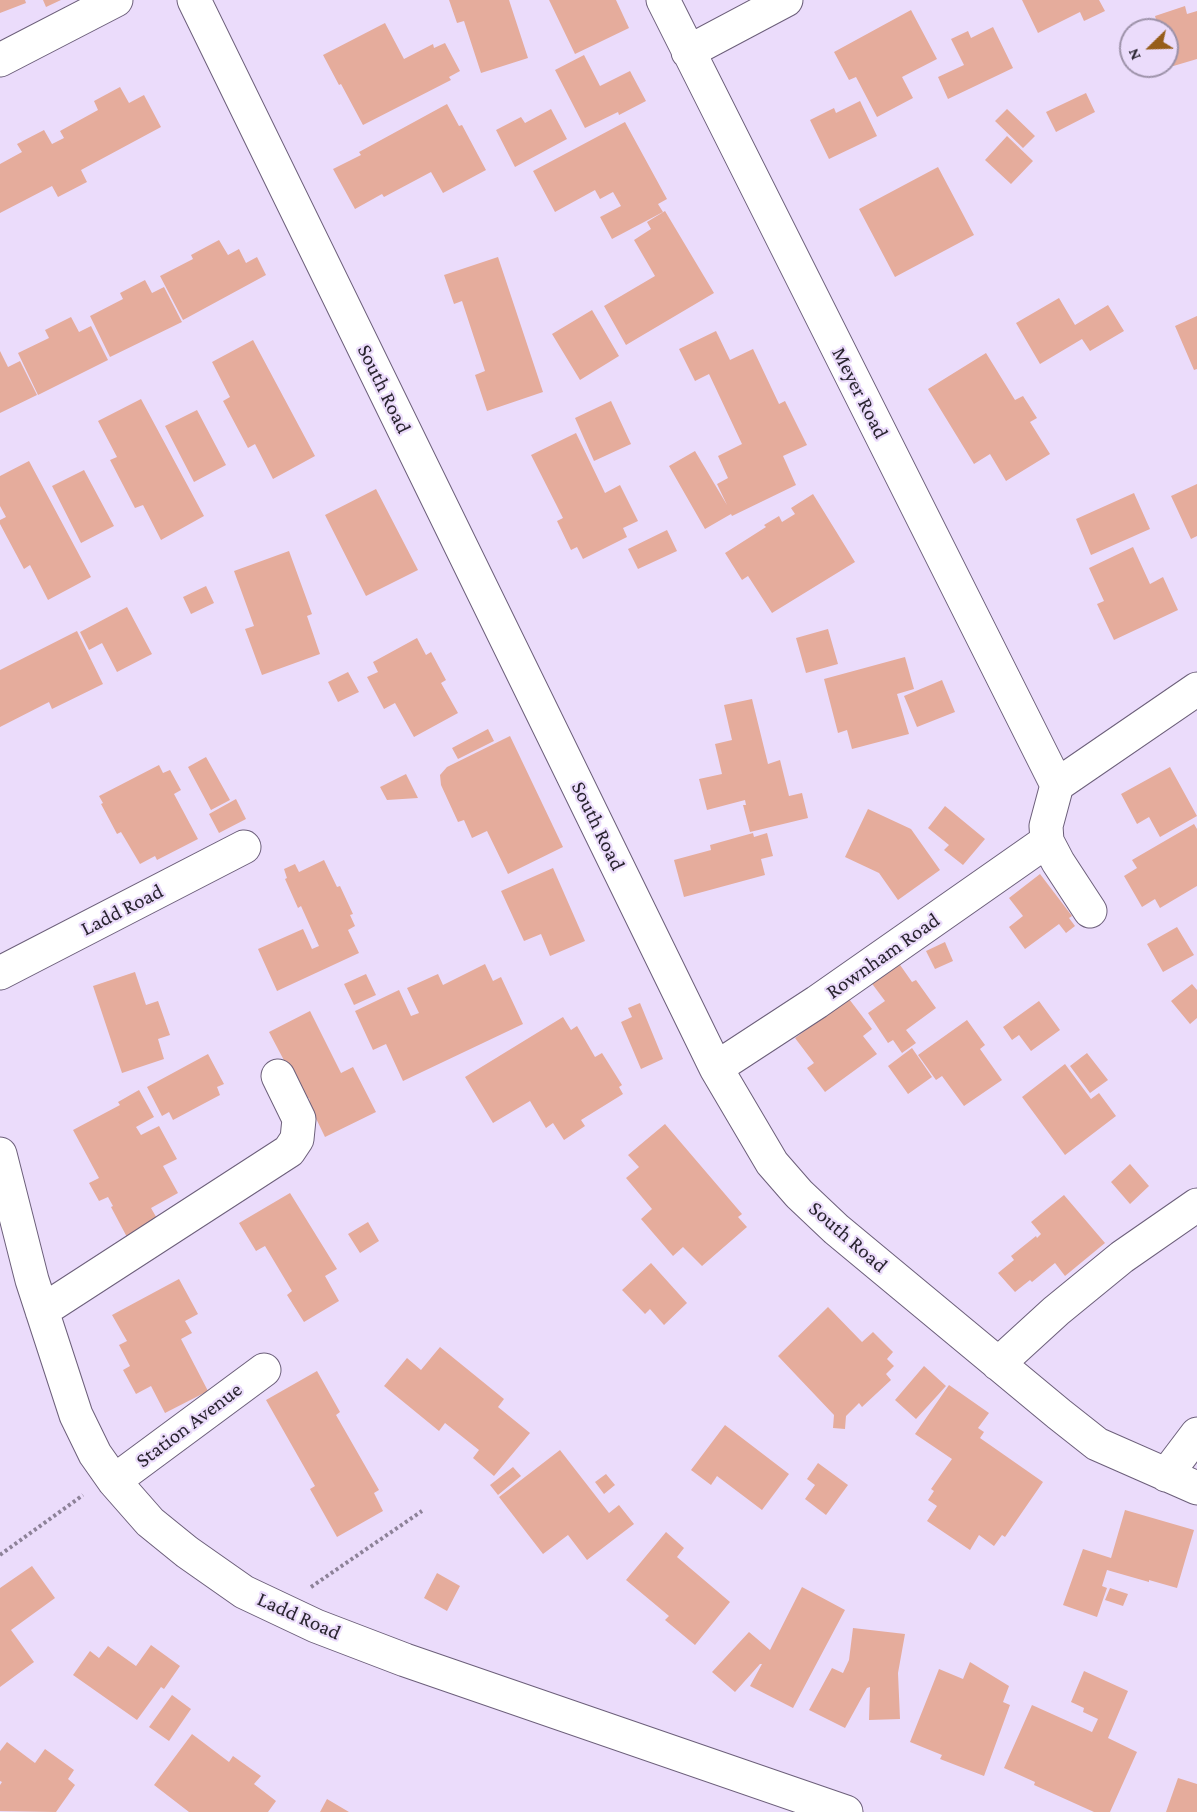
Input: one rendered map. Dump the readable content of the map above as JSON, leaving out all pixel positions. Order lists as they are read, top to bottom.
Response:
{
  "streets": {
    "street": [
      "South Road",
      "Meyer Road",
      "Ladd Road",
      "Rownham Road",
      "Station Avenue"
    ]
  },
  "crossings": [
    ["South Road", "Rownham Road"],
    ["Ladd Road", "Station Avenue"]
  ],
  "north": "bottom left"
}
